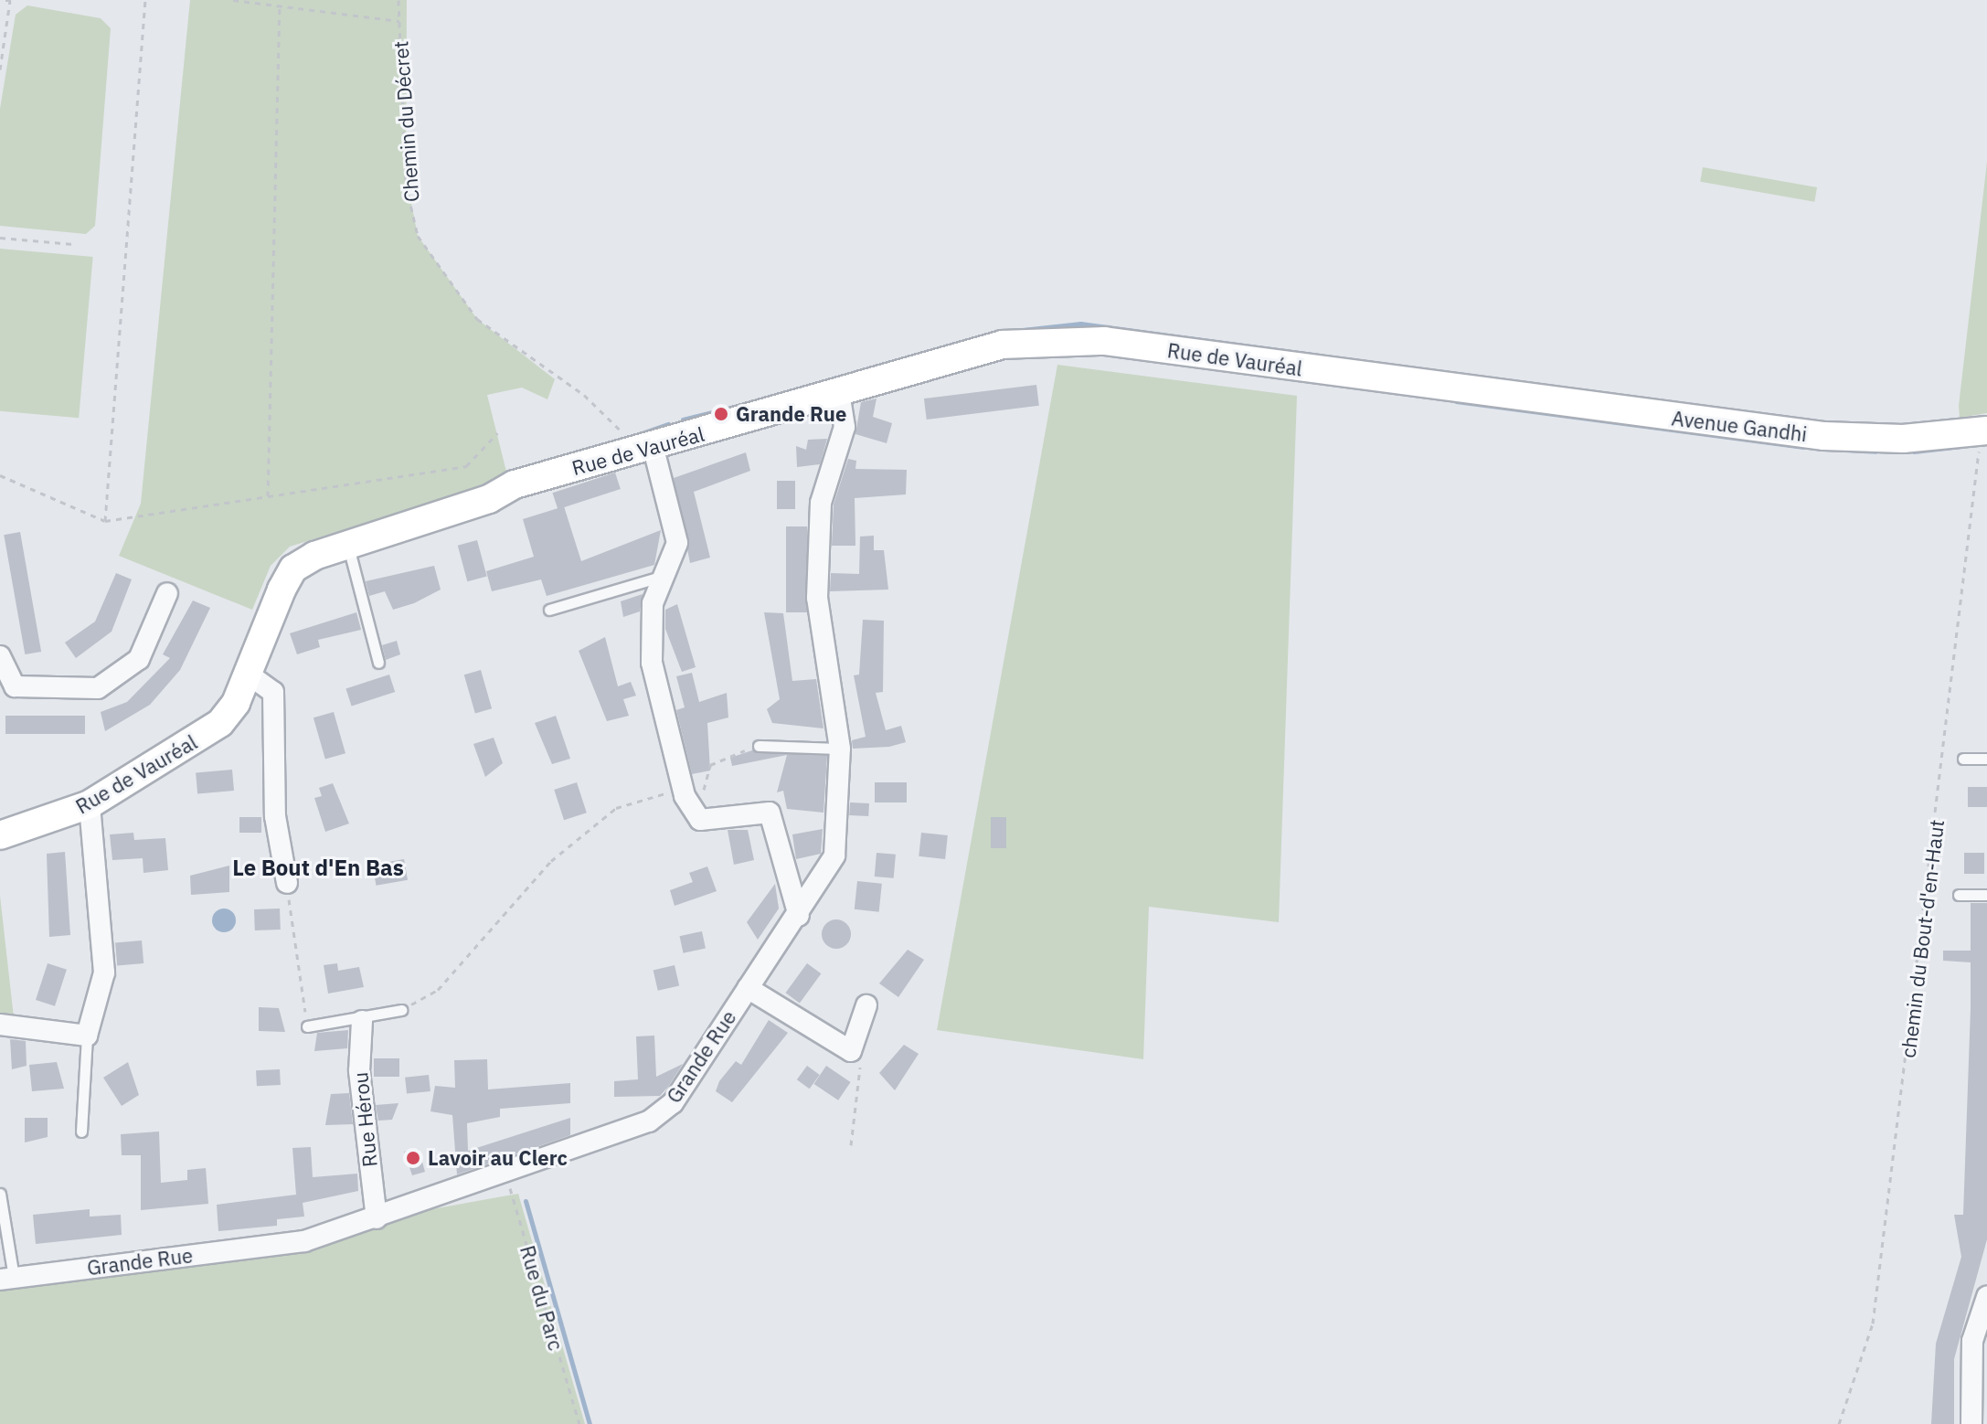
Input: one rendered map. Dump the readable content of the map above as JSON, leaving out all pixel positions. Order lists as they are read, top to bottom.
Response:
{
  "streets": {
    "main road": ["Rue de Vauréal", "Avenue Gandhi"],
    "street": ["Grande Rue", "Rue Hérou"],
    "path": ["Chemin du Décret", "chemin du Bout-d'en-Haut", "Rue du Parc"]
  },
  "crossings": [
    ["Chemin du Décret", "Rue de Vauréal"],
    ["Rue de Vauréal", "Avenue Gandhi"],
    ["Rue de Vauréal", "Grande Rue"],
    ["Avenue Gandhi", "chemin du Bout-d'en-Haut"],
    ["Grande Rue", "Rue Hérou"],
    ["Grande Rue", "Rue du Parc"]
  ],
  "districts": ["Le Bout d'En Bas"],
  "places": ["Grande Rue", "Lavoir au Clerc"]
}
